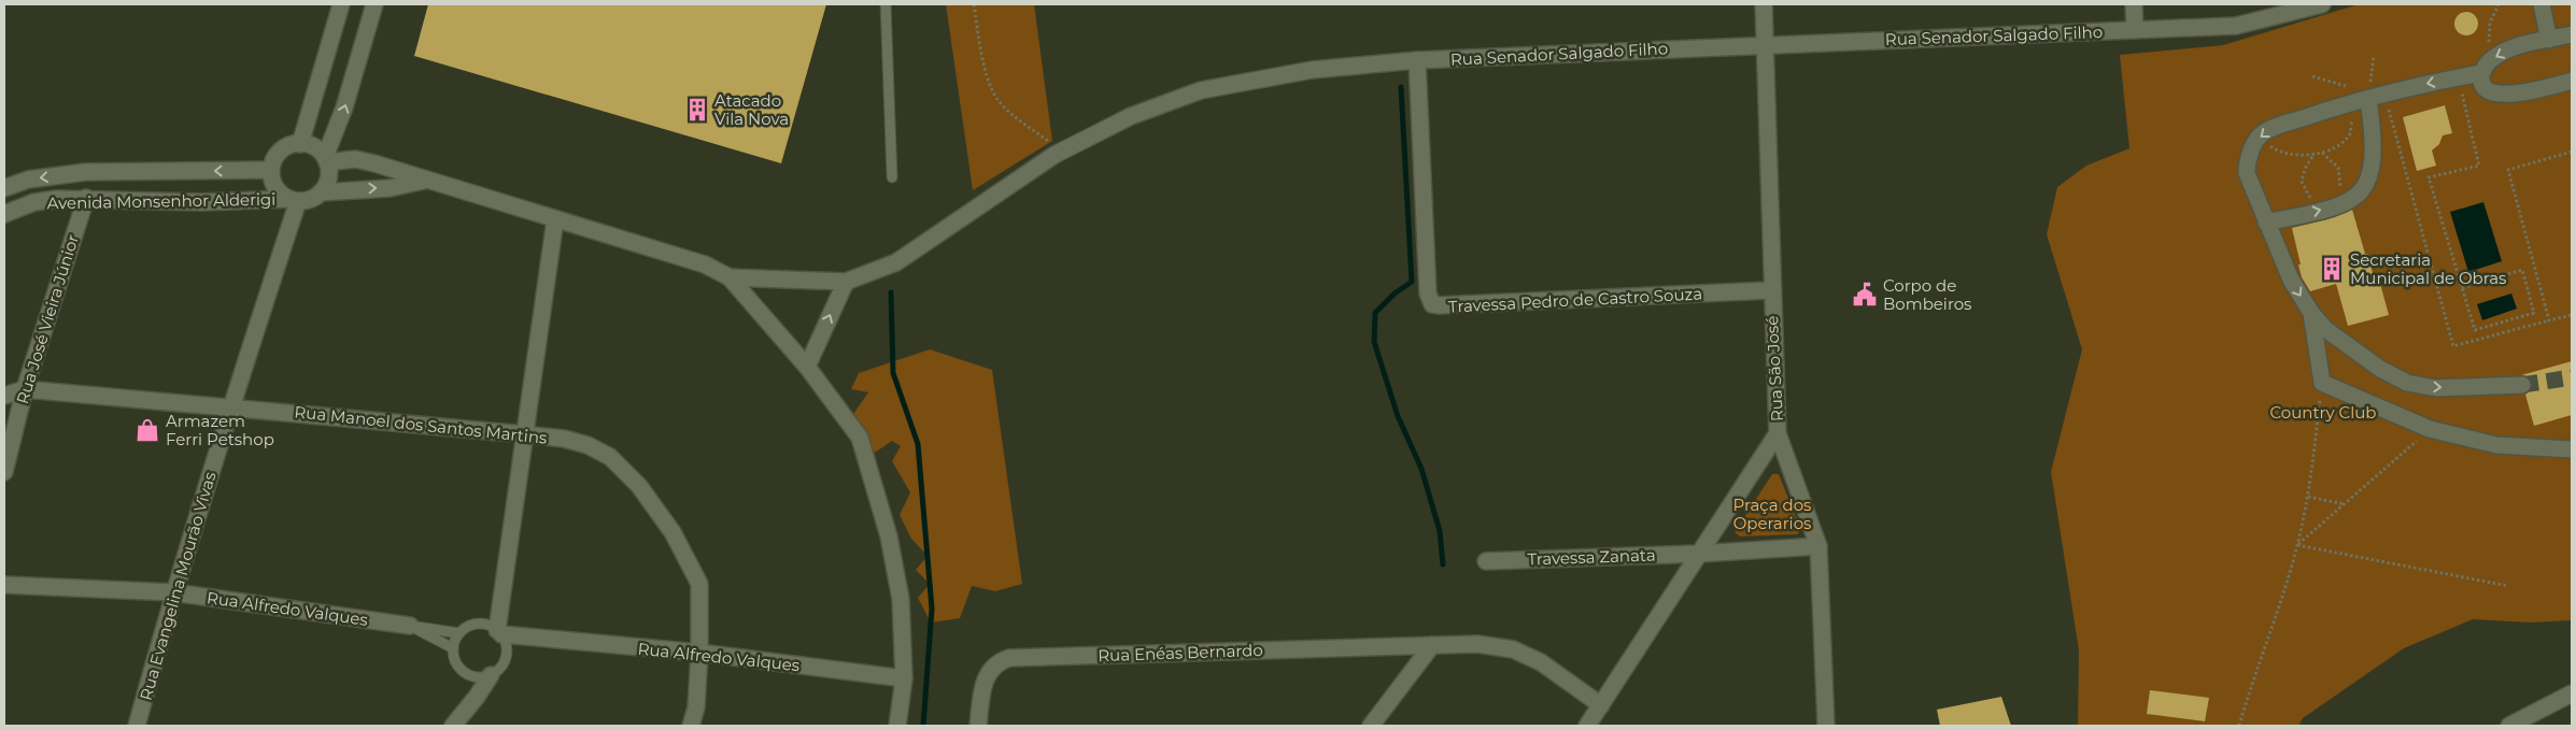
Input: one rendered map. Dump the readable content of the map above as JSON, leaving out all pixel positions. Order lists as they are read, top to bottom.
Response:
{
  "streets": {
    "street": [
      "Rua Senador Salgado Filho",
      "Avenida Monsenhor Alderigi",
      "Travessa Pedro de Castro Souza",
      "Rua José Vieira Júnior",
      "Rua São José",
      "Rua Manoel dos Santos Martins",
      "Travessa Zanata",
      "Rua Evangelina Mourão Vivas",
      "Rua Alfredo Valques",
      "Rua Enéas Bernardo"
    ]
  },
  "crossings": [
    ["Rua Senador Salgado Filho", "Travessa Pedro de Castro Souza"],
    ["Rua Senador Salgado Filho", "Rua São José"],
    ["Avenida Monsenhor Alderigi", "Rua José Vieira Júnior"],
    ["Avenida Monsenhor Alderigi", "Rua Evangelina Mourão Vivas"],
    ["Travessa Pedro de Castro Souza", "Rua São José"],
    ["Rua José Vieira Júnior", "Rua Manoel dos Santos Martins"],
    ["Rua Manoel dos Santos Martins", "Rua Evangelina Mourão Vivas"],
    ["Rua Manoel dos Santos Martins", "Rua Alfredo Valques"],
    ["Rua Evangelina Mourão Vivas", "Rua Alfredo Valques"]
  ],
  "parks": ["Country Club", "Praça dos Operarios"],
  "places": {
    "building": ["Atacado Vila Nova", "Secretaria Municipal de Obras"],
    "public building": ["Corpo de Bombeiros"],
    "shop": ["Armazem Ferri Petshop"]
  }
}
